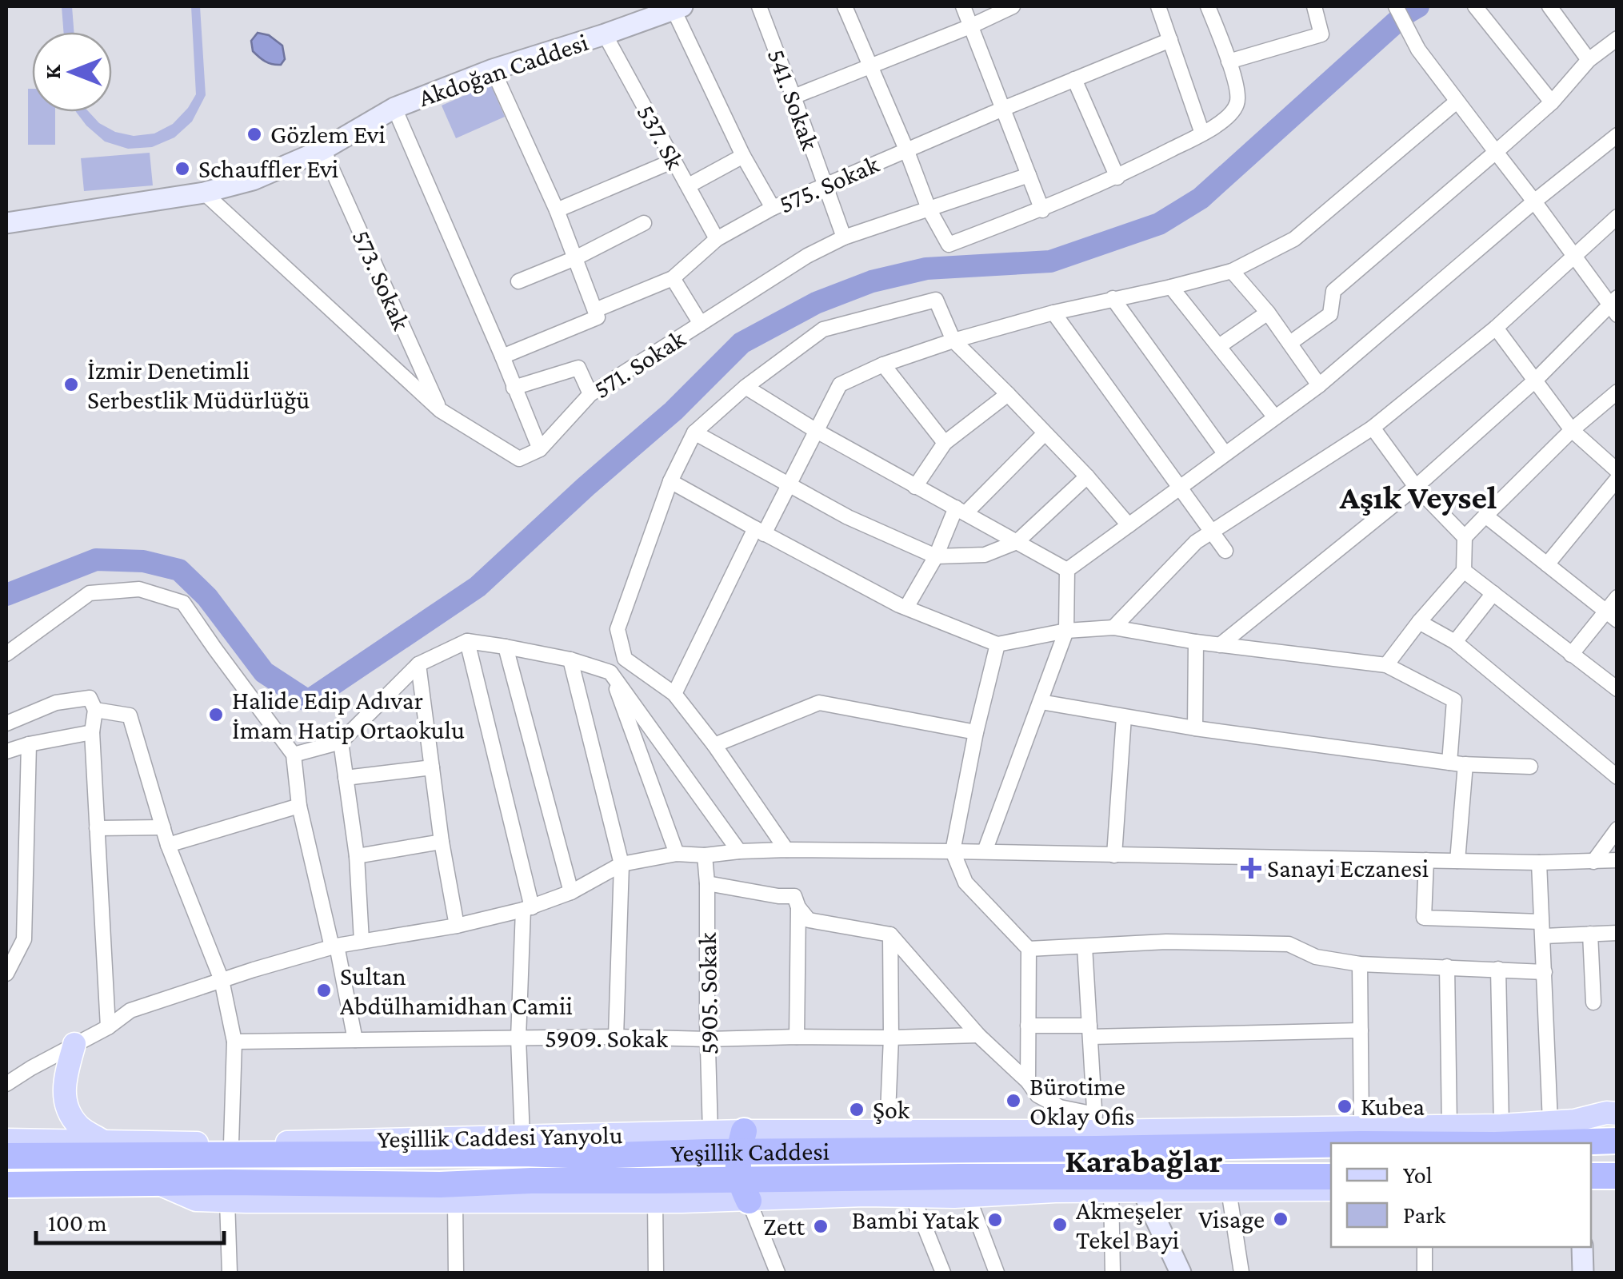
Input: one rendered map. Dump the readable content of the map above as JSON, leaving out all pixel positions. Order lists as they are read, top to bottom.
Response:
{
  "streets": {
    "highway": ["Yeşillik Caddesi"],
    "main road": ["Akdoğan Caddesi", "Yeşillik Caddesi Yanyolu"],
    "street": [
      "541. Sokak",
      "537. Sk",
      "575. Sokak",
      "573. Sokak",
      "571. Sokak",
      "5905. Sokak",
      "5909. Sokak"
    ]
  },
  "crossings": [
    ["Akdoğan Caddesi", "537. Sk"],
    ["Akdoğan Caddesi", "573. Sokak"],
    ["541. Sokak", "575. Sokak"],
    ["541. Sokak", "571. Sokak"],
    ["537. Sk", "575. Sokak"],
    ["5905. Sokak", "5909. Sokak"],
    ["5905. Sokak", "Yeşillik Caddesi Yanyolu"],
    ["Yeşillik Caddesi Yanyolu", "Yeşillik Caddesi"]
  ],
  "districts": ["Aşık Veysel", "Karabağlar"],
  "places": {
    "other": [
      "Gözlem Evi",
      "Schauffler Evi",
      "İzmir Denetimli Serbestlik Müdürlüğü",
      "Halide Edip Adıvar İmam Hatip Ortaokulu",
      "Sultan Abdülhamidhan Camii",
      "Bürotime Oklay Ofis",
      "Kubea",
      "Şok",
      "Visage",
      "Bambi Yatak",
      "Akmeşeler Tekel Bayi",
      "Zett"
    ],
    "health": ["Sanayi Eczanesi"]
  },
  "legend": ["Yol", "Park"],
  "scale_bar": "100 m",
  "north": "left"
}
